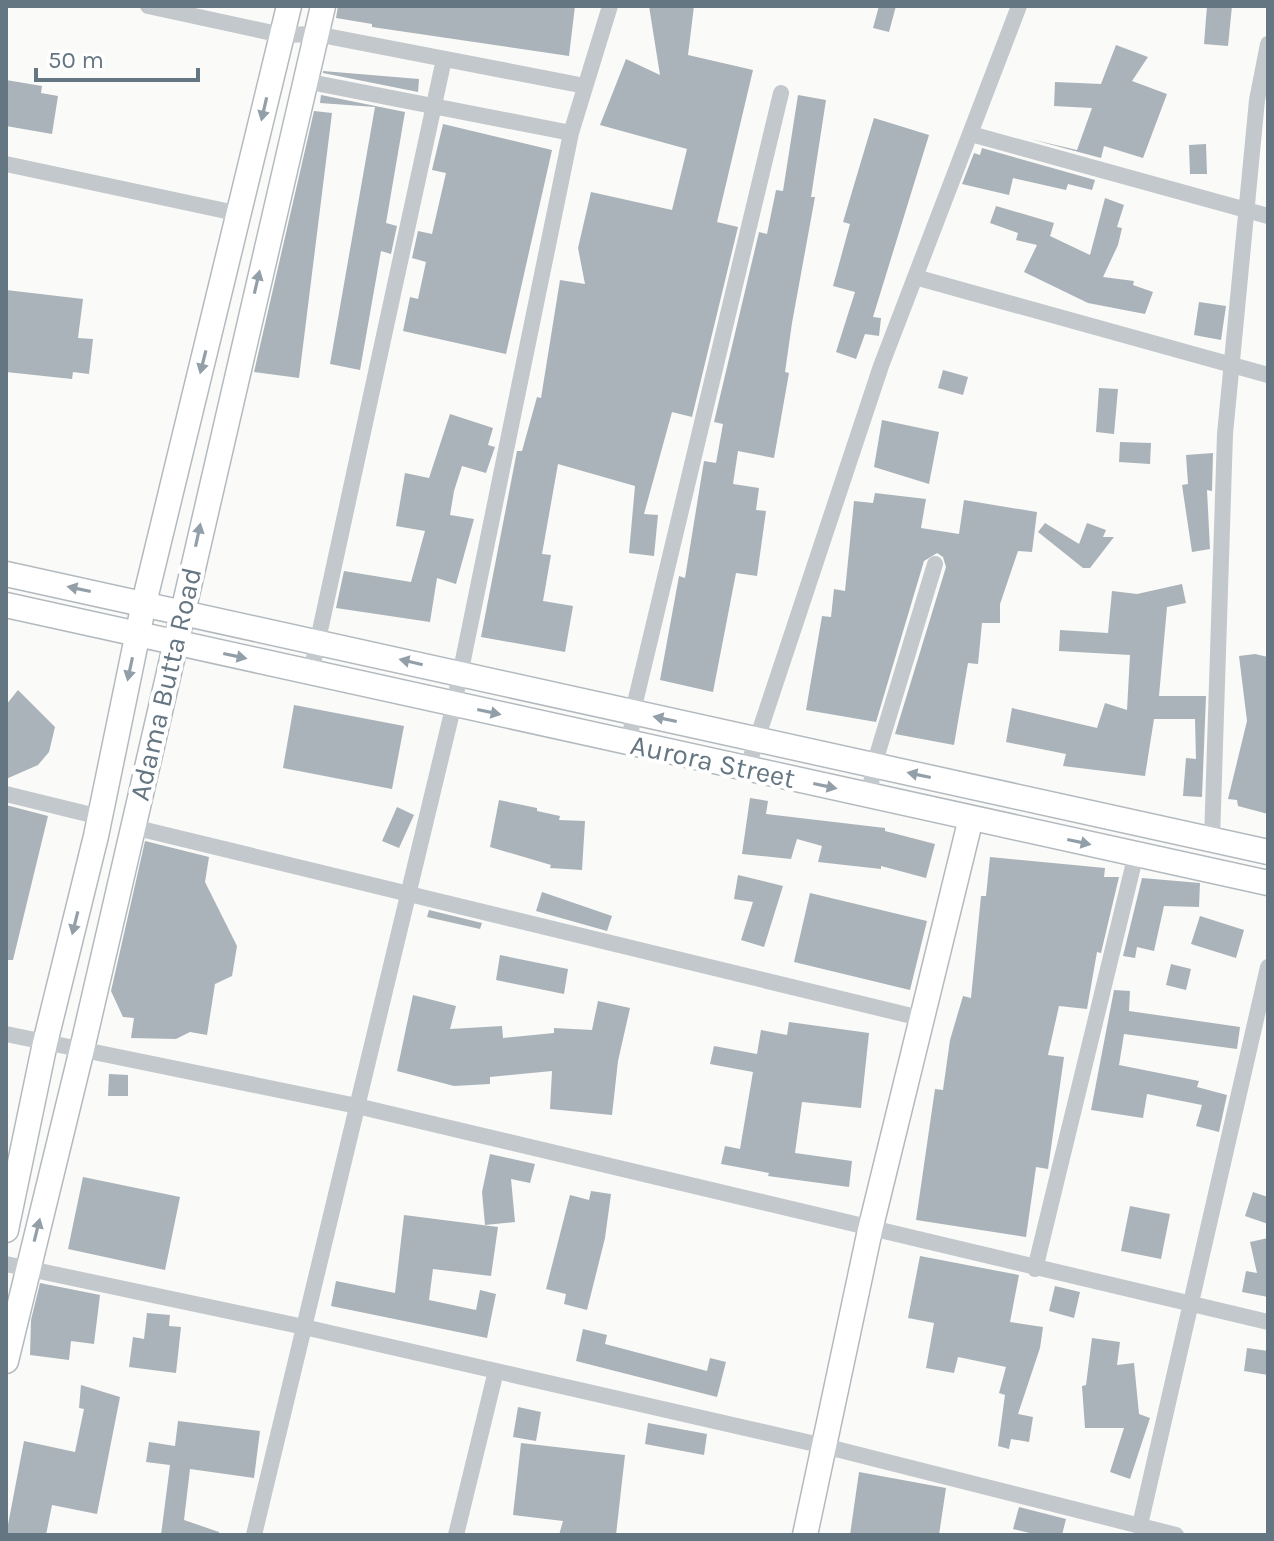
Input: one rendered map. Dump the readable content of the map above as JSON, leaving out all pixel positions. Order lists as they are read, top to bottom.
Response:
{
  "streets": {
    "street": ["Adama Butta Road", "Aurora Street"]
  },
  "crossings": [
    ["Adama Butta Road", "Aurora Street"]
  ],
  "scale_bar": "50 m"
}
